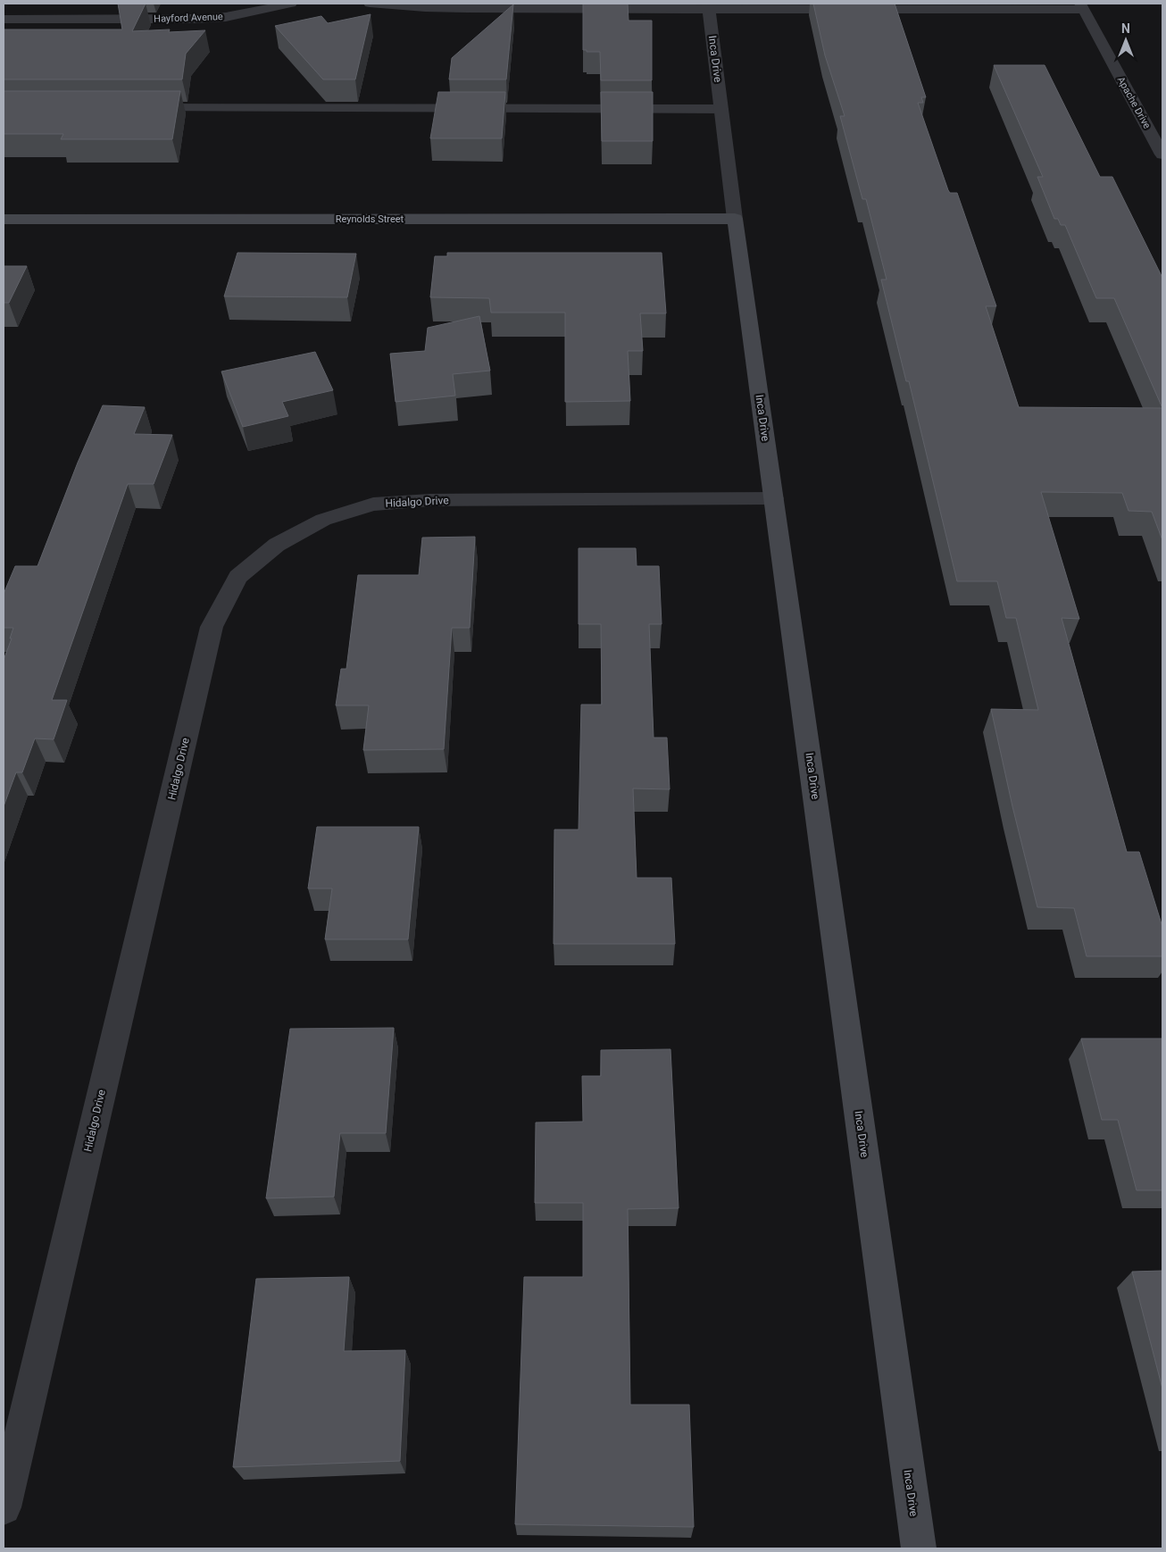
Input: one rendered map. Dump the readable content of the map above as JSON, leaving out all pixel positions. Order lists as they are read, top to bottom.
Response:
{
  "streets": {
    "street": [
      "Hayford Avenue",
      "Inca Drive",
      "Apache Drive",
      "Reynolds Street",
      "Hidalgo Drive"
    ]
  },
  "crossings": [
    ["Inca Drive", "Reynolds Street"],
    ["Inca Drive", "Hidalgo Drive"]
  ],
  "north": "top"
}
